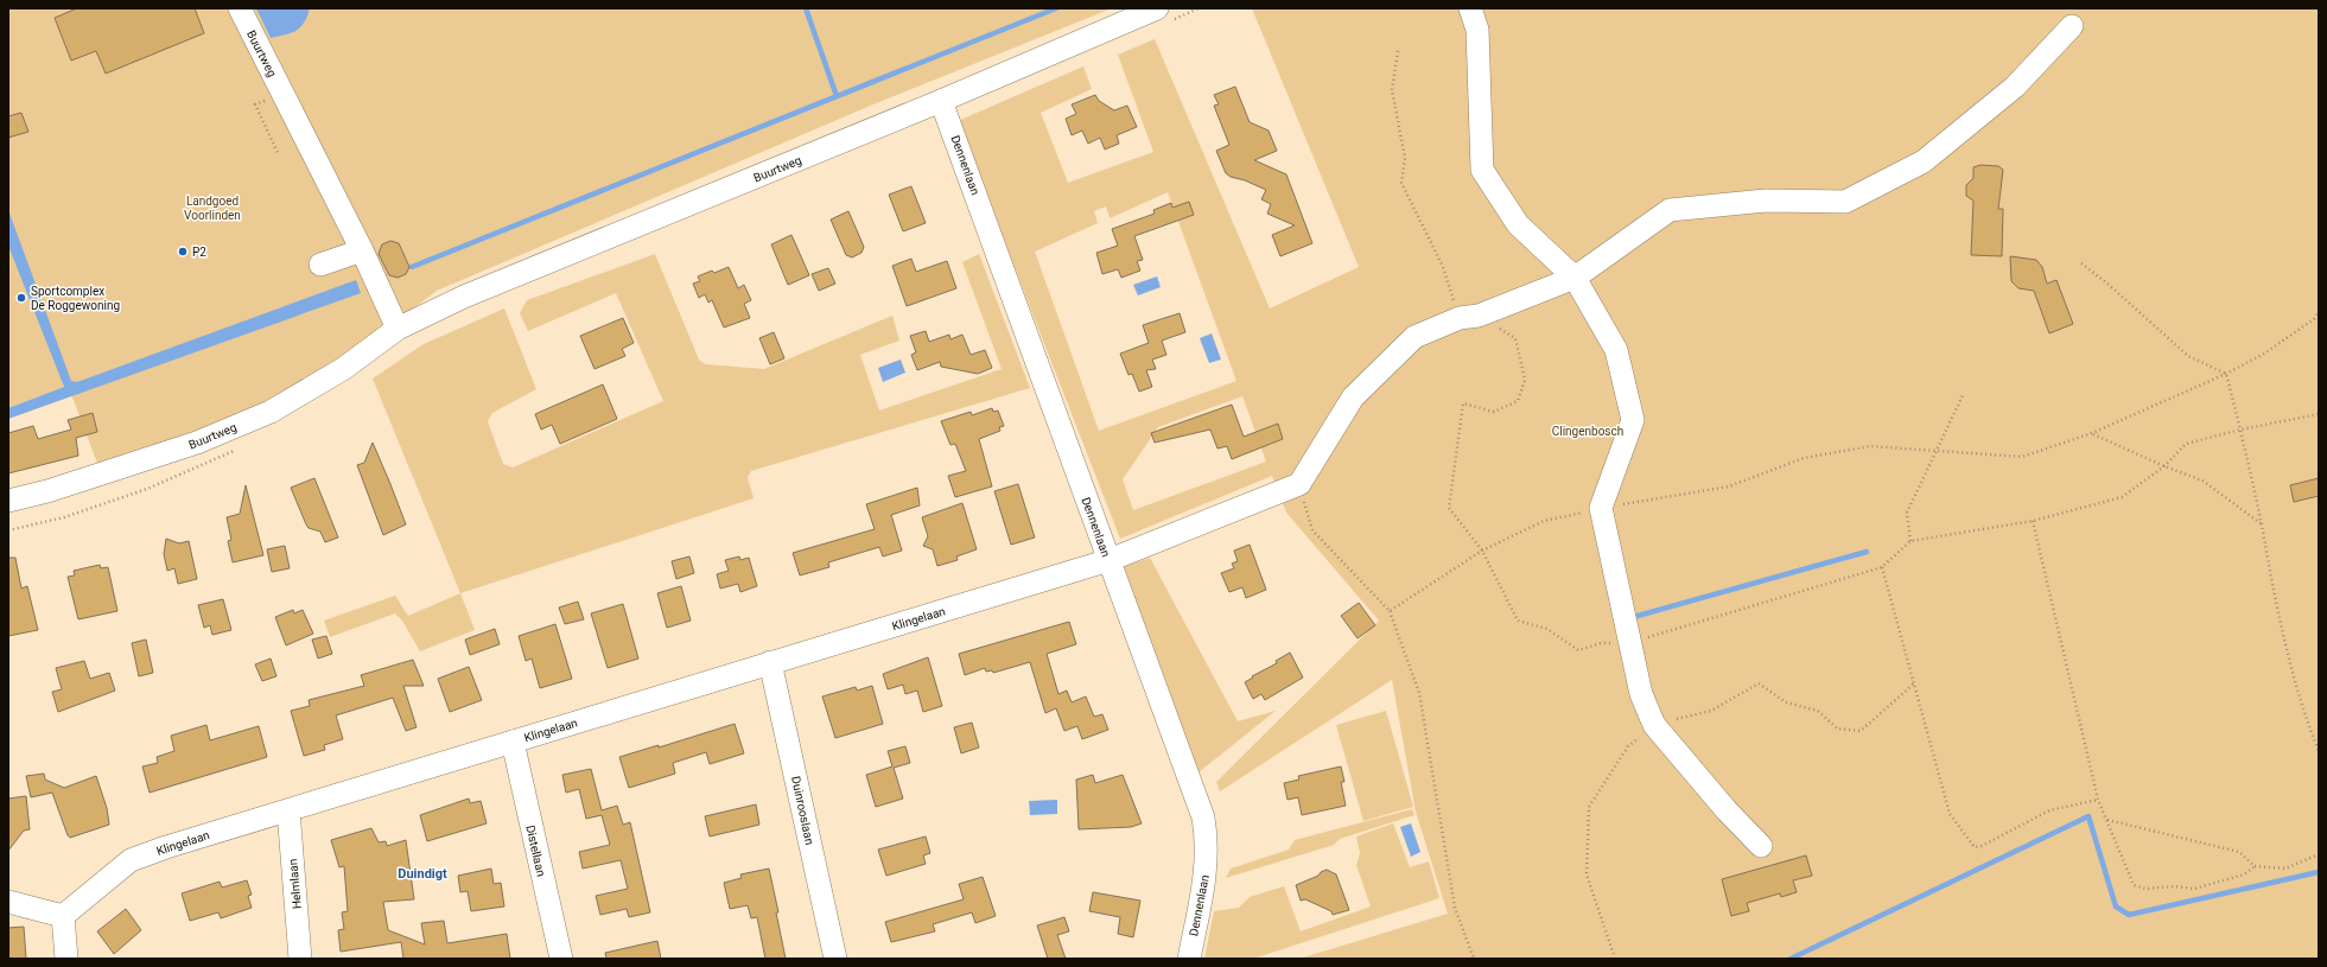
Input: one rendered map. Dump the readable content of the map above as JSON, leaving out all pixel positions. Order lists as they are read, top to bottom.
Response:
{
  "streets": {
    "street": [
      "Buurtweg",
      "Dennenlaan",
      "Klingelaan",
      "Duinrooslaan",
      "Distellaan",
      "Helmlaan"
    ]
  },
  "crossings": [
    ["Buurtweg", "Dennenlaan"],
    ["Dennenlaan", "Klingelaan"],
    ["Klingelaan", "Duinrooslaan"],
    ["Klingelaan", "Distellaan"],
    ["Klingelaan", "Helmlaan"]
  ],
  "districts": ["Duindigt"],
  "parks": ["Landgoed Voorlinden", "Clingenbosch"],
  "places": ["P2", "Sportcomplex De Roggewoning"]
}
